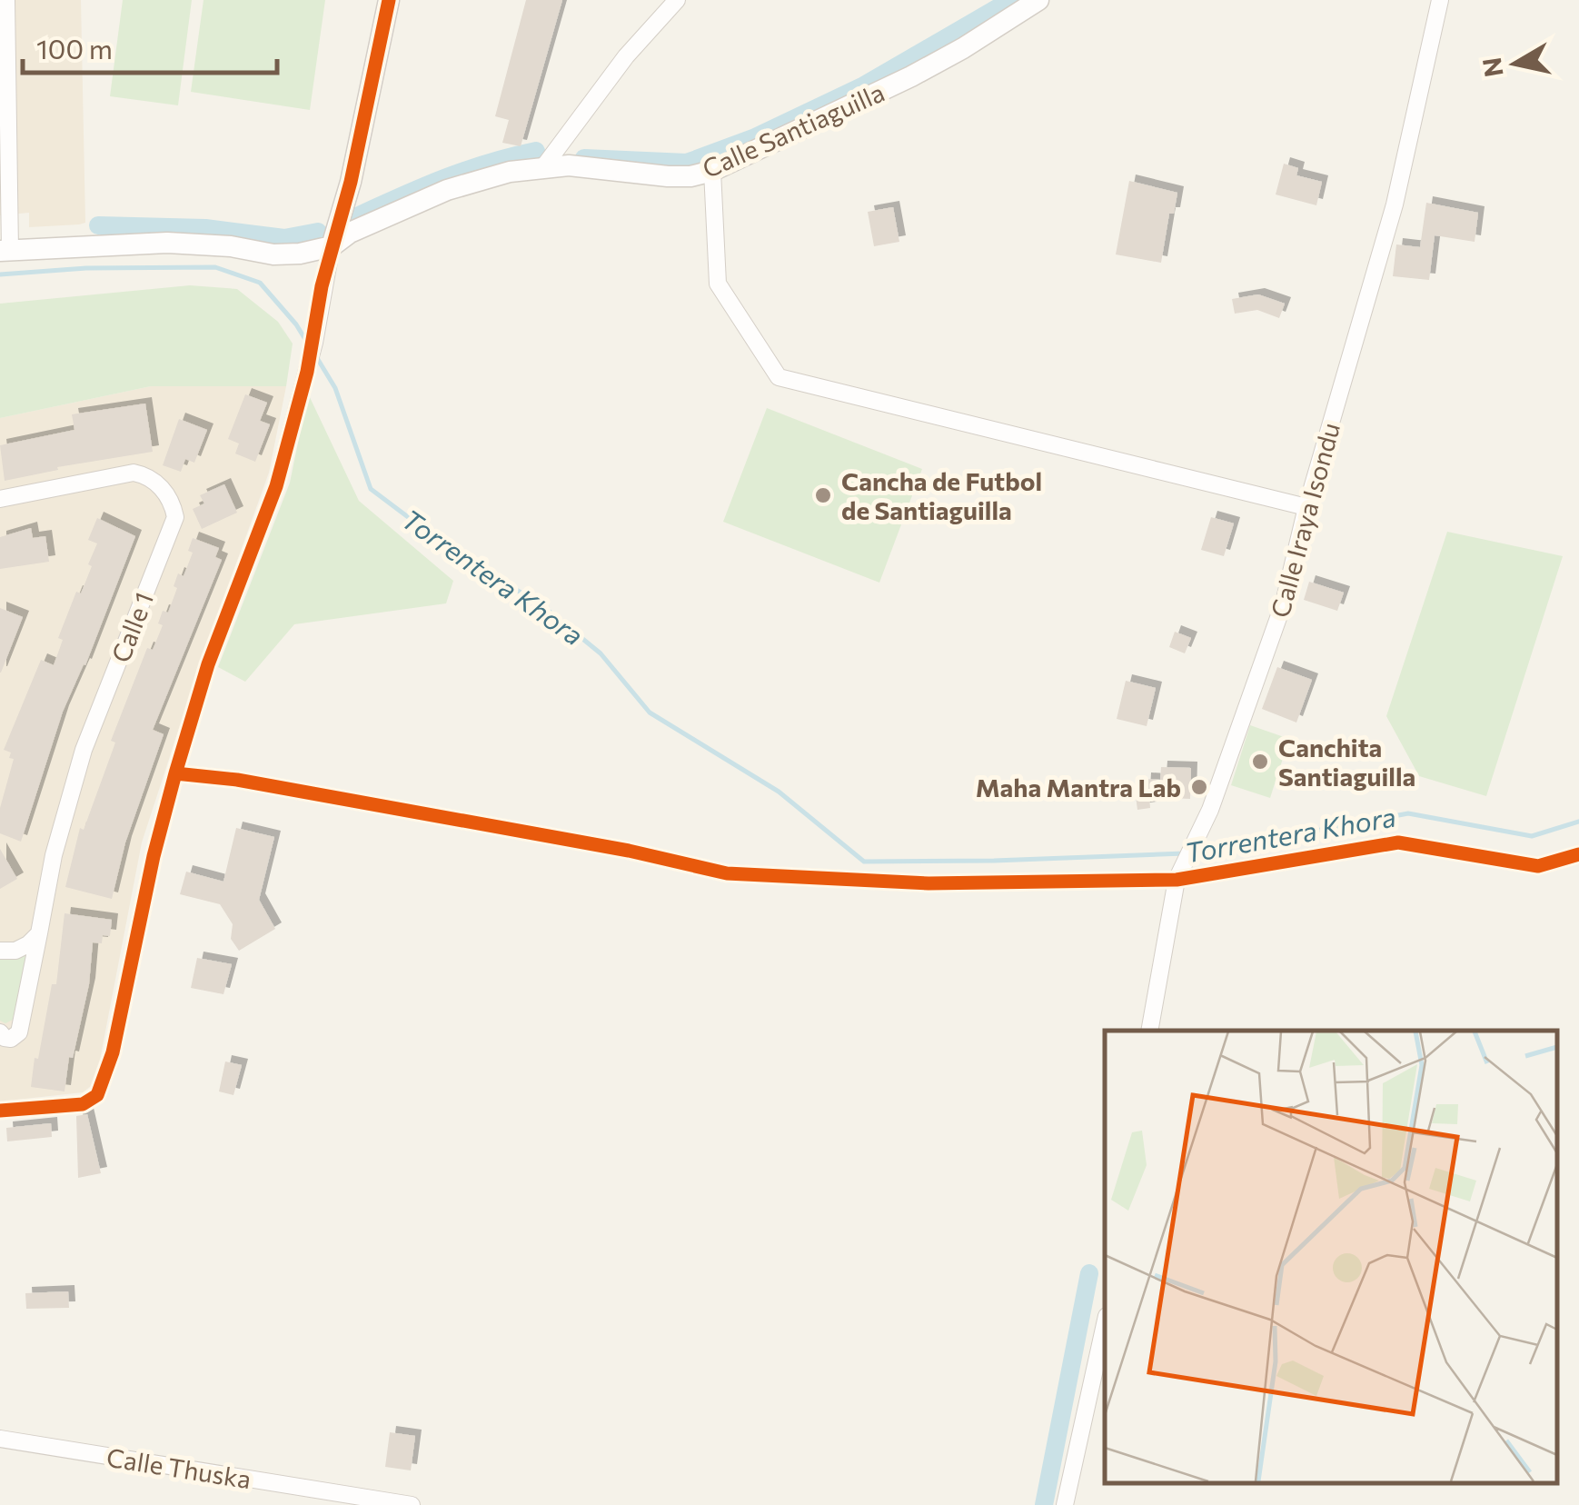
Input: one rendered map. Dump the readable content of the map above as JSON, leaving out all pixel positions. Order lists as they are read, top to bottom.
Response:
{
  "streets": {
    "street": [
      "Calle Santiaguilla",
      "Calle Iraya Isondu",
      "Calle 1",
      "Calle Thuska"
    ]
  },
  "water": ["Torrentera Khora"],
  "places": ["Cancha de Futbol de Santiaguilla", "Canchita Santiaguilla", "Maha Mantra Lab"],
  "scale_bar": "100 m",
  "north": "left"
}
